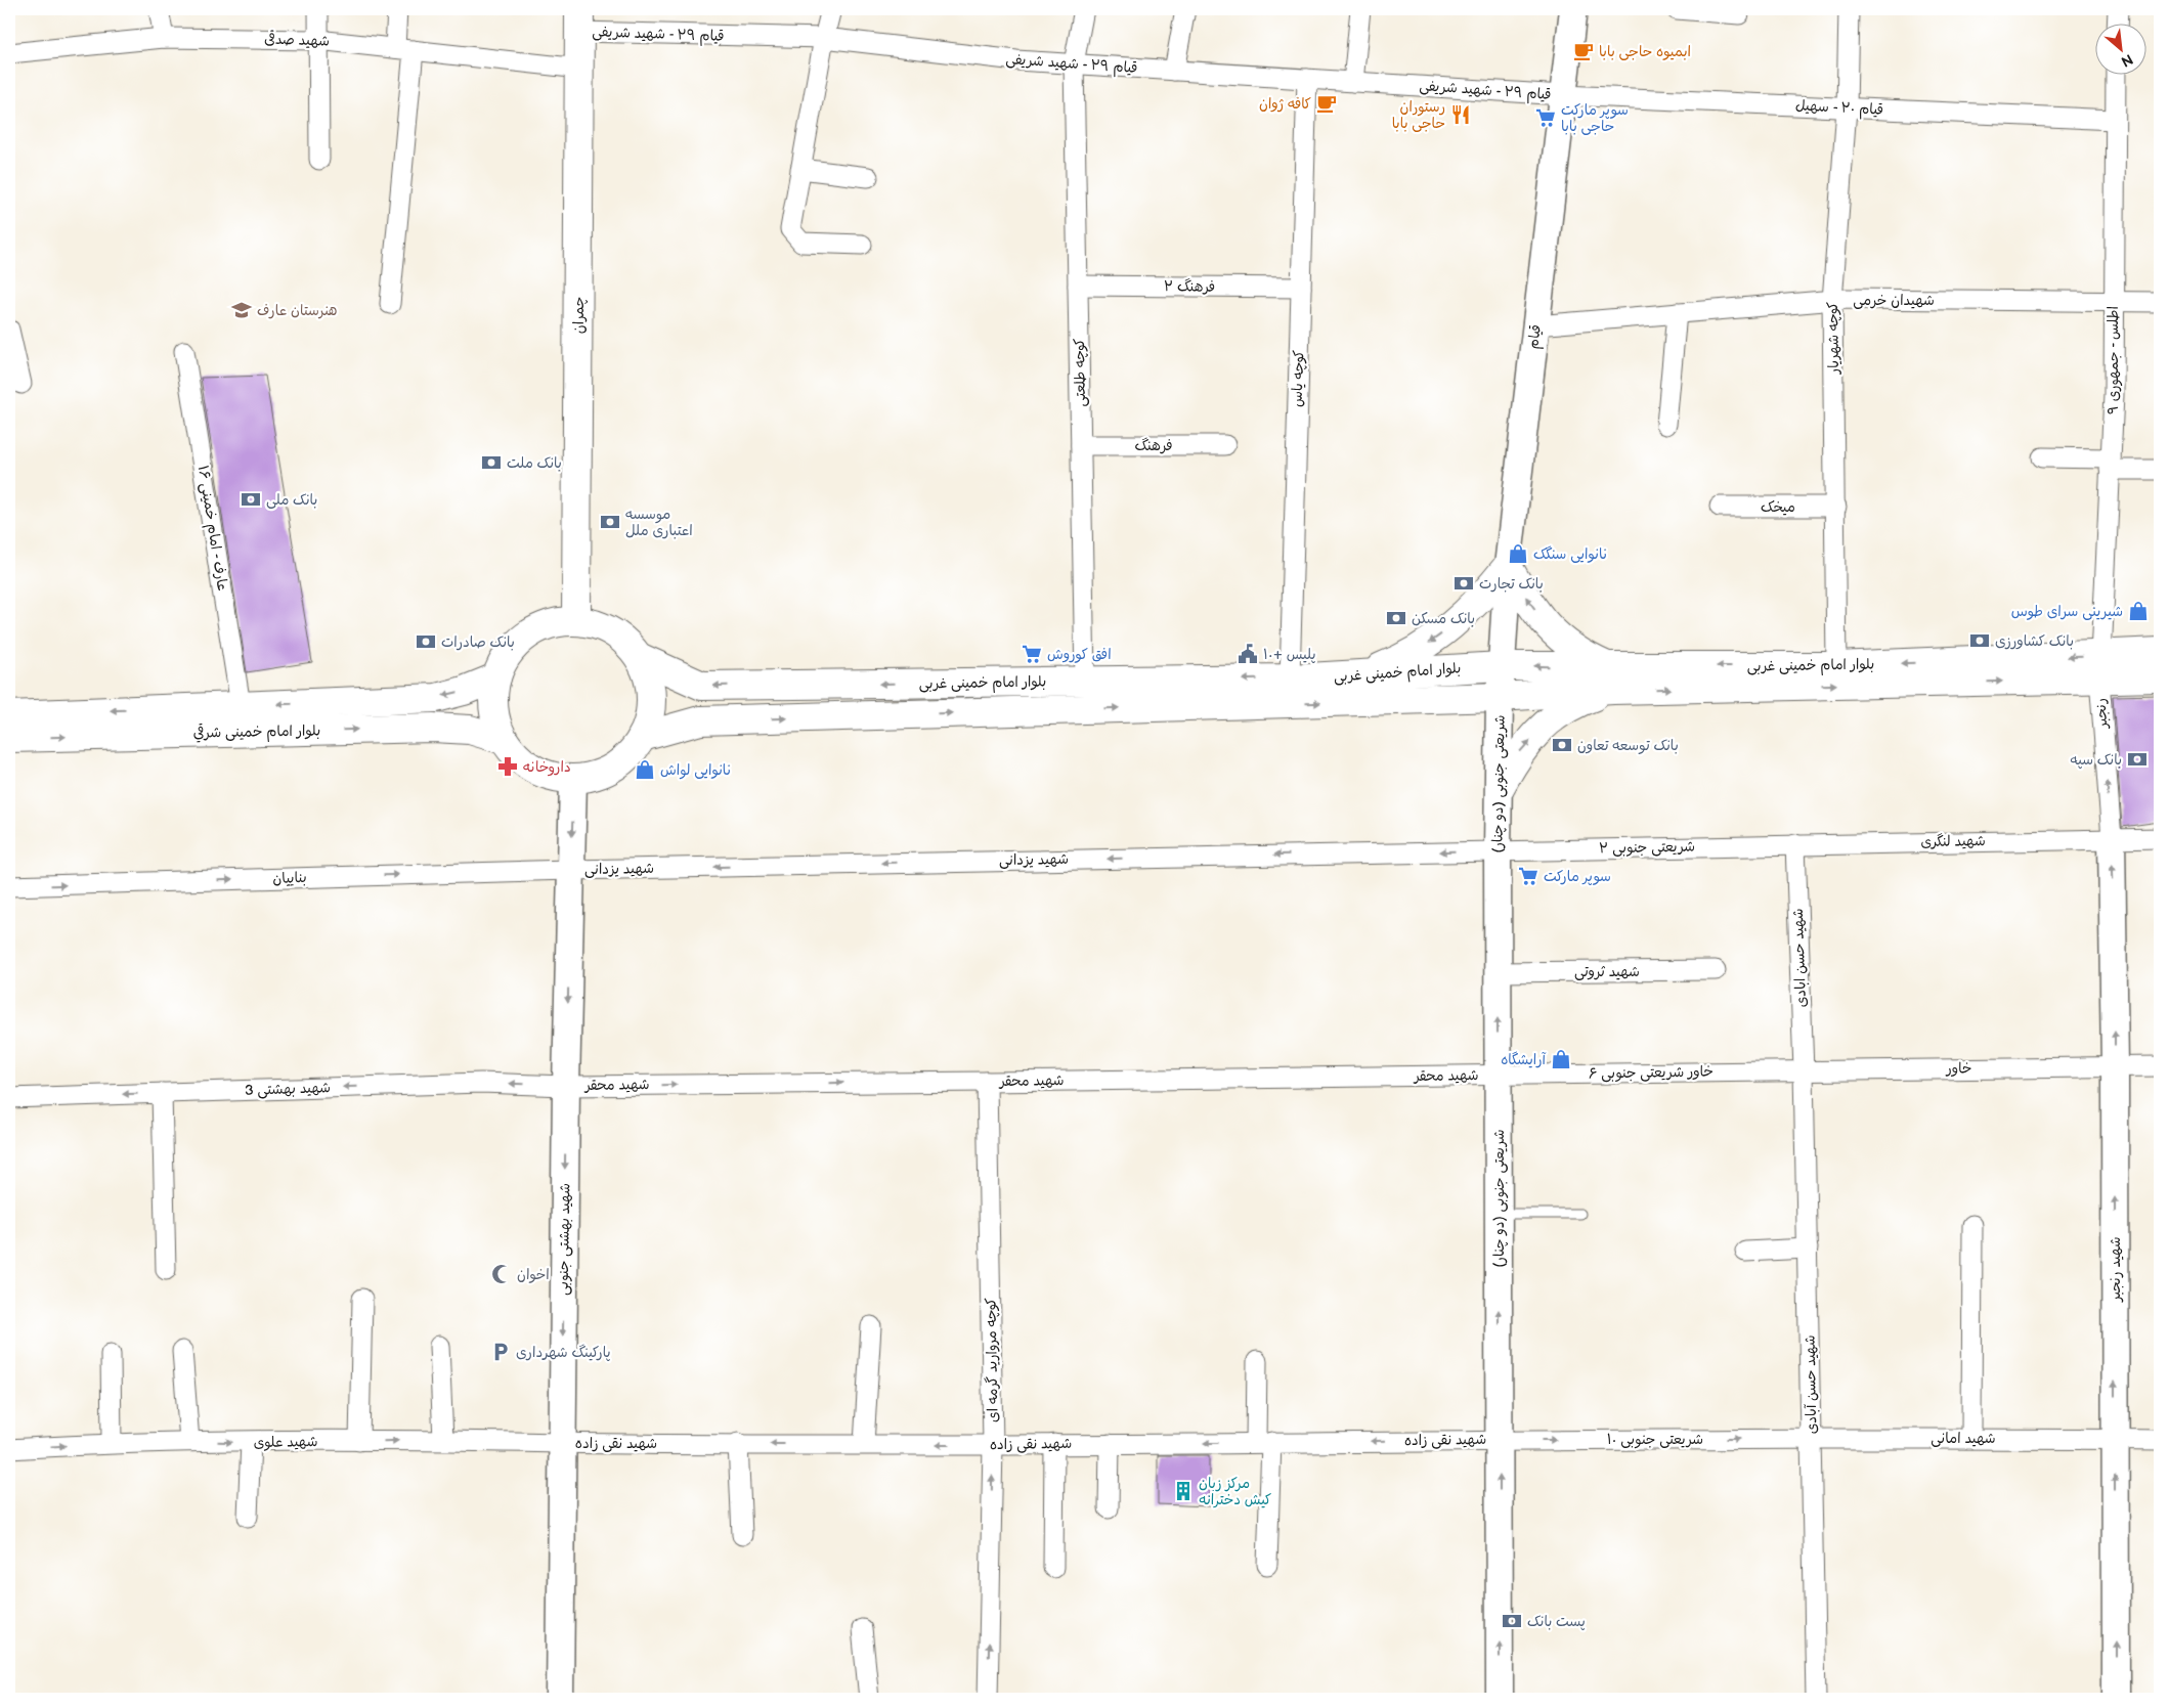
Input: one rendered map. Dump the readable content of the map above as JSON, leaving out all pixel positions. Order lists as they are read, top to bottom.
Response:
{
  "streets": {
    "main road": [
      "چمران",
      "قیام",
      "بلوار امام خمینی غربی",
      "بلوار امام خمینی شرقي",
      "شریعتی جنوبی (دو چنار)",
      "شهید بهشتی جنوبی",
      "شهید رنجبر"
    ],
    "street": [
      "قیام ۲۹ - شهید شریفی",
      "شهید صدقی",
      "قیام ۲۰ - سهیل",
      "فرهنگ ۲",
      "شهیدان خرمی",
      "کوچه شهریار",
      "اطلس - جمهوری ۹",
      "کوچه طلعتی",
      "کوچه یاس",
      "فرهنگ",
      "میخک",
      "عارف - امام خمینی ۱۶",
      "رنجبر",
      "شهید لنگری",
      "شریعتی جنوبی ۲",
      "شهید یزدانی",
      "بناییان",
      "شهید حسن ابادی",
      "شهید ثروتی",
      "خاور",
      "خاور شریعتی جنوبی ۶",
      "شهید محقر",
      "شهید بهشتی 3",
      "کوچه مروارید گرمه ای",
      "شهید حسن آبادی",
      "شهید امانی",
      "شریعتی جنوبی ۱۰",
      "شهید نقی زاده",
      "شهید علوی"
    ]
  },
  "crossings": [
    ["قیام ۲۹ - شهید شریفی", "قیام ۲۰ - سهیل"],
    ["قیام ۲۹ - شهید شریفی", "چمران"],
    ["قیام ۲۹ - شهید شریفی", "قیام"],
    ["قیام ۲۹ - شهید شریفی", "کوچه طلعتی"],
    ["قیام ۲۹ - شهید شریفی", "کوچه یاس"],
    ["شهید صدقی", "چمران"],
    ["قیام ۲۰ - سهیل", "قیام"],
    ["قیام ۲۰ - سهیل", "کوچه شهریار"],
    ["قیام ۲۰ - سهیل", "اطلس - جمهوری ۹"],
    ["فرهنگ ۲", "کوچه طلعتی"],
    ["فرهنگ ۲", "کوچه یاس"],
    ["شهیدان خرمی", "قیام"],
    ["شهیدان خرمی", "کوچه شهریار"],
    ["شهیدان خرمی", "اطلس - جمهوری ۹"],
    ["چمران", "بلوار امام خمینی غربی"],
    ["چمران", "بلوار امام خمینی شرقي"],
    ["چمران", "شهید بهشتی جنوبی"],
    ["قیام", "بلوار امام خمینی غربی"],
    ["قیام", "شریعتی جنوبی (دو چنار)"],
    ["کوچه شهریار", "میخک"],
    ["کوچه شهریار", "بلوار امام خمینی غربی"],
    ["اطلس - جمهوری ۹", "بلوار امام خمینی غربی"],
    ["اطلس - جمهوری ۹", "رنجبر"],
    ["کوچه طلعتی", "فرهنگ"],
    ["کوچه طلعتی", "بلوار امام خمینی غربی"],
    ["کوچه یاس", "بلوار امام خمینی غربی"],
    ["عارف - امام خمینی ۱۶", "بلوار امام خمینی شرقي"],
    ["بلوار امام خمینی غربی", "رنجبر"],
    ["بلوار امام خمینی غربی", "بلوار امام خمینی شرقي"],
    ["بلوار امام خمینی غربی", "شریعتی جنوبی (دو چنار)"],
    ["بلوار امام خمینی غربی", "شهید بهشتی جنوبی"],
    ["رنجبر", "شهید لنگری"],
    ["رنجبر", "شهید رنجبر"],
    ["بلوار امام خمینی شرقي", "شهید بهشتی جنوبی"],
    ["شریعتی جنوبی (دو چنار)", "شریعتی جنوبی ۲"],
    ["شریعتی جنوبی (دو چنار)", "شهید یزدانی"],
    ["شریعتی جنوبی (دو چنار)", "شهید ثروتی"],
    ["شریعتی جنوبی (دو چنار)", "خاور شریعتی جنوبی ۶"],
    ["شریعتی جنوبی (دو چنار)", "شهید محقر"],
    ["شریعتی جنوبی (دو چنار)", "شریعتی جنوبی ۱۰"],
    ["شریعتی جنوبی (دو چنار)", "شهید نقی زاده"],
    ["شهید لنگری", "شریعتی جنوبی ۲"],
    ["شهید لنگری", "شهید حسن ابادی"],
    ["شهید لنگری", "شهید رنجبر"],
    ["شریعتی جنوبی ۲", "شهید یزدانی"],
    ["شریعتی جنوبی ۲", "شهید حسن ابادی"],
    ["شهید یزدانی", "بناییان"],
    ["شهید یزدانی", "شهید بهشتی جنوبی"],
    ["بناییان", "شهید بهشتی جنوبی"],
    ["شهید حسن ابادی", "خاور"],
    ["شهید حسن ابادی", "خاور شریعتی جنوبی ۶"],
    ["شهید حسن ابادی", "شهید حسن آبادی"],
    ["خاور", "خاور شریعتی جنوبی ۶"],
    ["خاور", "شهید رنجبر"],
    ["خاور", "شهید حسن آبادی"],
    ["خاور شریعتی جنوبی ۶", "شهید محقر"],
    ["خاور شریعتی جنوبی ۶", "شهید حسن آبادی"],
    ["شهید محقر", "شهید بهشتی 3"],
    ["شهید محقر", "شهید بهشتی جنوبی"],
    ["شهید محقر", "کوچه مروارید گرمه ای"],
    ["شهید بهشتی 3", "شهید بهشتی جنوبی"],
    ["شهید بهشتی جنوبی", "شهید نقی زاده"],
    ["شهید بهشتی جنوبی", "شهید علوی"],
    ["شهید رنجبر", "شهید امانی"],
    ["کوچه مروارید گرمه ای", "شهید نقی زاده"],
    ["شهید حسن آبادی", "شهید امانی"],
    ["شهید حسن آبادی", "شریعتی جنوبی ۱۰"],
    ["شهید امانی", "شریعتی جنوبی ۱۰"],
    ["شریعتی جنوبی ۱۰", "شهید نقی زاده"],
    ["شهید نقی زاده", "شهید علوی"]
  ],
  "one_way": [
    "رنجبر",
    "شریعتی جنوبی (دو چنار)",
    "شهید یزدانی",
    "بناییان",
    "شهید محقر",
    "شهید بهشتی 3",
    "شهید بهشتی جنوبی",
    "شهید رنجبر",
    "شریعتی جنوبی ۱۰",
    "شهید نقی زاده",
    "شهید علوی"
  ],
  "places": {
    "cafe": ["ابمیوه حاجی بابا", "کافه ژوان"],
    "restaurant": ["رستوران حاجی بابا"],
    "supermarket": ["سوپر مارکت حاجی بابا", "افق کوروش", "سوپر مارکت"],
    "school or university": ["هنرستان عارف"],
    "bank": [
      "بانک ملت",
      "بانک ملی",
      "موسسه اعتباری ملل",
      "بانک تجارت",
      "بانک مسکن",
      "بانک کشاورزی",
      "بانک صادرات",
      "بانک توسعه تعاون",
      "بانک سپه",
      "پست بانک"
    ],
    "shop": [
      "نانوایی سنگک",
      "شیرینی سرای طوس",
      "نانوایی لواش",
      "آرایشگاه"
    ],
    "public building": ["پلیس +۱۰"],
    "pharmacy": ["داروخانه"],
    "mosque": ["اخوان"],
    "parking": ["پارکینگ شهرداری"],
    "building": ["مرکز زبان کیش دخترانه"]
  },
  "north": "bottom right"
}
